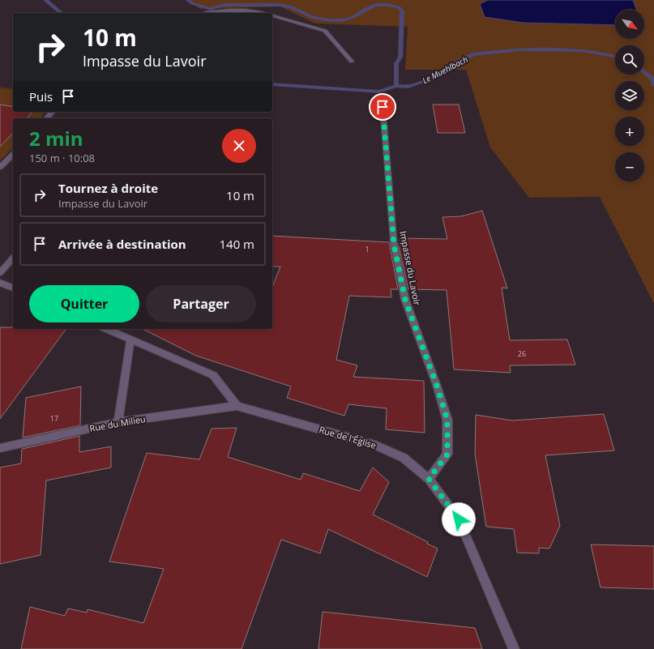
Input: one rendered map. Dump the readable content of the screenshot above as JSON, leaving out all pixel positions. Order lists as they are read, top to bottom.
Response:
{
  "streets": {
    "street": ["Impasse du Lavoir", "Rue du Milieu", "Rue de l'Église"]
  },
  "crossings": [
    ["Impasse du Lavoir", "Rue de l'Église"],
    ["Rue du Milieu", "Rue de l'Église"]
  ],
  "water": ["Le Muehlbach"],
  "house_numbers": ["1", "26", "17"],
  "north": "bottom right",
  "page": {
    "map_buttons": ["+", "−"],
    "turn": ["10 m", "Impasse du Lavoir"],
    "then": "Puis",
    "heading": ["2 min", "150 m · 10:08"],
    "list": [
      {
        "name": "Tournez à droite",
        "note": "Impasse du Lavoir",
        "value": "10 m"
      },
      {
        "name": "Arrivée à destination",
        "value": "140 m"
      }
    ],
    "buttons": ["Quitter", "Partager"]
  }
}
